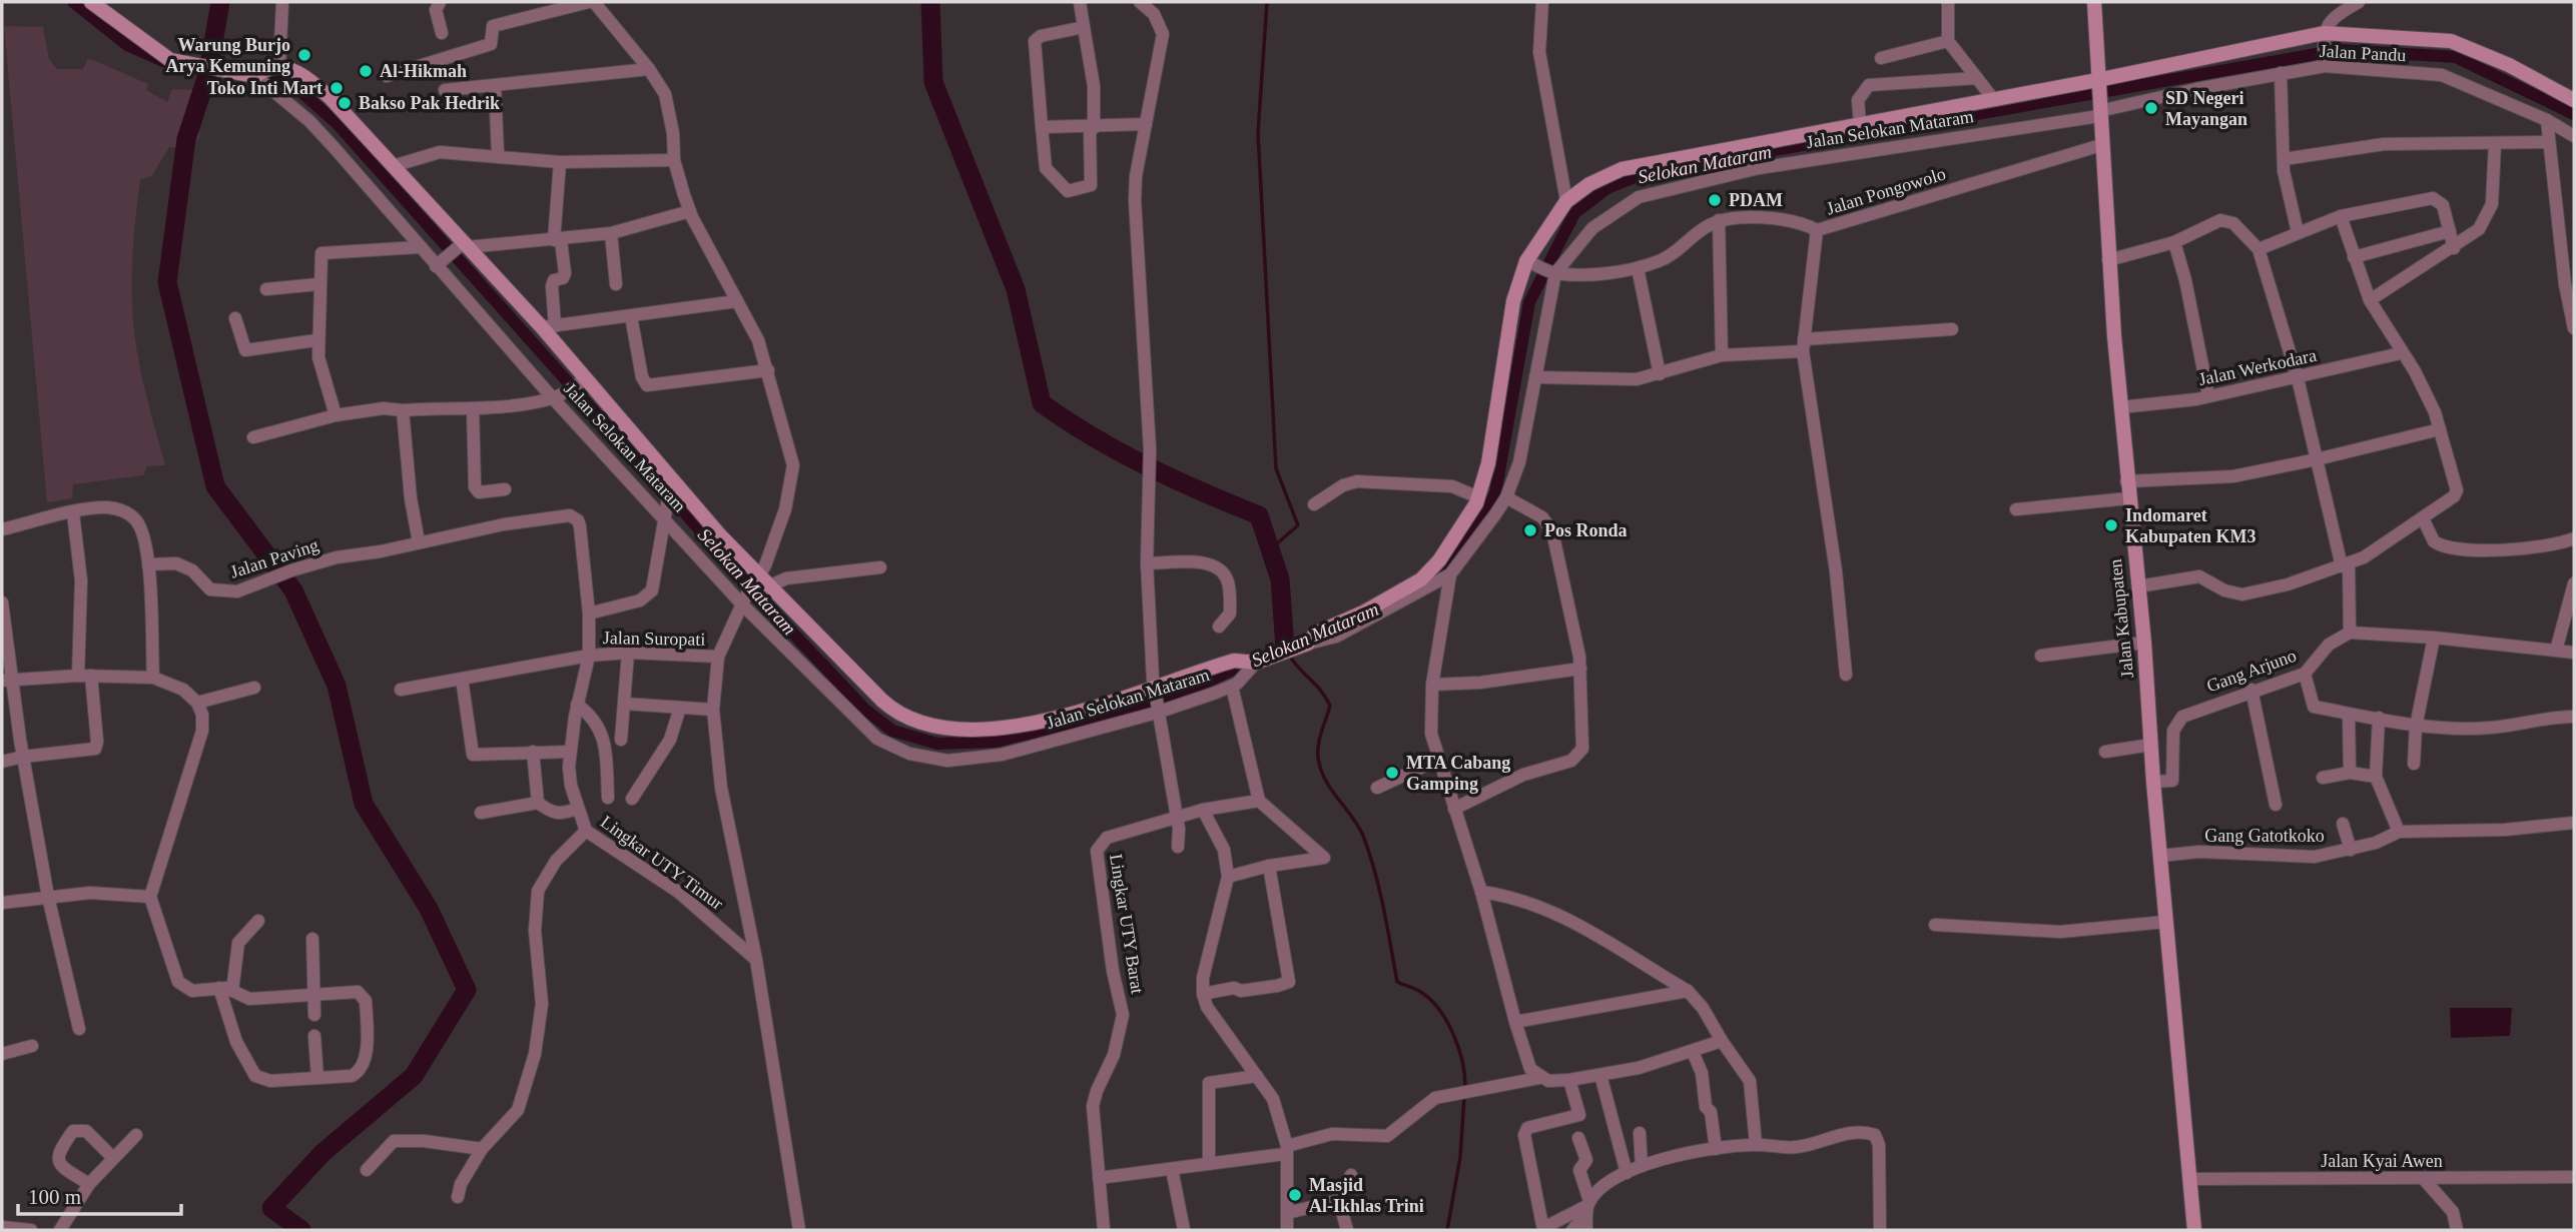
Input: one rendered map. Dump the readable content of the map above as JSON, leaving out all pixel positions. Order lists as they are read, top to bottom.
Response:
{
  "streets": {
    "street": [
      "Jalan Pandu",
      "Jalan Selokan Mataram",
      "Jalan Pongowolo",
      "Jalan Werkodara",
      "Jalan Paving",
      "Jalan Kabupaten",
      "Jalan Suropati",
      "Gang Arjuno",
      "Gang Gatotkoko",
      "Lingkar UTY Timur",
      "Lingkar UTY Barat",
      "Jalan Kyai Awen"
    ]
  },
  "crossings": [
    ["Jalan Pandu", "Jalan Selokan Mataram"],
    ["Jalan Pandu", "Jalan Kabupaten"],
    ["Jalan Selokan Mataram", "Jalan Kabupaten"],
    ["Jalan Selokan Mataram", "Lingkar UTY Timur"],
    ["Jalan Pongowolo", "Jalan Kabupaten"],
    ["Jalan Werkodara", "Jalan Kabupaten"],
    ["Jalan Paving", "Lingkar UTY Timur"],
    ["Jalan Kabupaten", "Gang Arjuno"],
    ["Jalan Kabupaten", "Gang Gatotkoko"],
    ["Jalan Kabupaten", "Jalan Kyai Awen"],
    ["Jalan Suropati", "Lingkar UTY Timur"]
  ],
  "water": ["Selokan Mataram"],
  "places": [
    "Warung Burjo Arya Kemuning",
    "Al-Hikmah",
    "Toko Inti Mart",
    "Bakso Pak Hedrik",
    "SD Negeri Mayangan",
    "PDAM",
    "Indomaret Kabupaten KM3",
    "Pos Ronda",
    "MTA Cabang Gamping",
    "Masjid Al-Ikhlas Trini"
  ],
  "scale_bar": "100 m"
}
